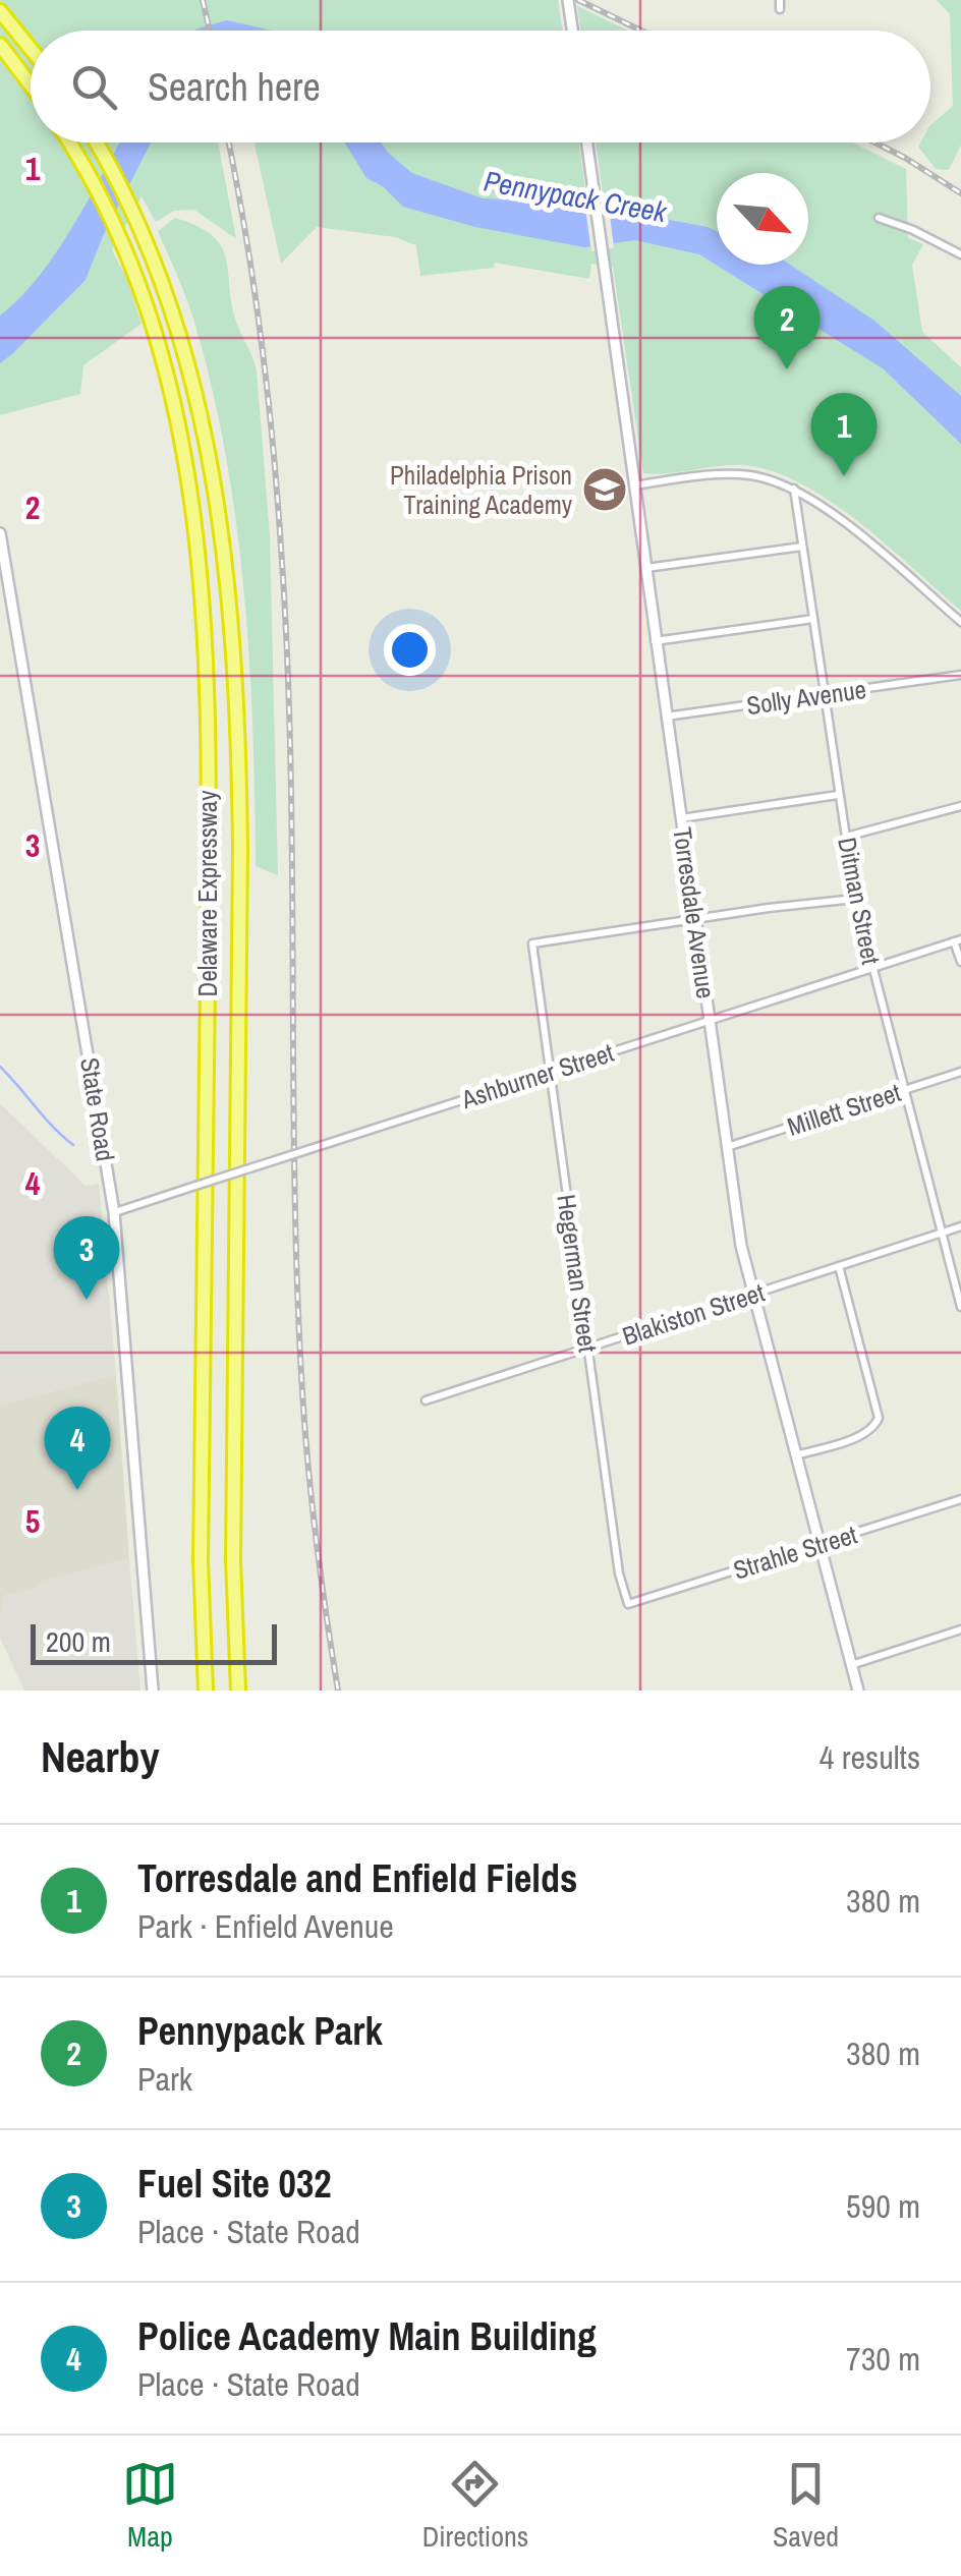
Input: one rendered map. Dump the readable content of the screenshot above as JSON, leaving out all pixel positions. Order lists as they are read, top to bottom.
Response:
{
  "streets": {
    "highway": ["Delaware Expressway"],
    "street": [
      "Solly Avenue",
      "Ditman Street",
      "Torresdale Avenue",
      "Ashburner Street",
      "State Road",
      "Millett Street",
      "Hegerman Street",
      "Blakiston Street",
      "Strahle Street"
    ]
  },
  "crossings": [
    ["Solly Avenue", "Ditman Street"],
    ["Solly Avenue", "Torresdale Avenue"],
    ["Ditman Street", "Ashburner Street"],
    ["Ditman Street", "Millett Street"],
    ["Ditman Street", "Blakiston Street"],
    ["Torresdale Avenue", "Ashburner Street"],
    ["Torresdale Avenue", "Millett Street"],
    ["Torresdale Avenue", "Hegerman Street"],
    ["Torresdale Avenue", "Blakiston Street"],
    ["Torresdale Avenue", "Strahle Street"],
    ["Ashburner Street", "State Road"],
    ["Ashburner Street", "Hegerman Street"],
    ["Hegerman Street", "Blakiston Street"],
    ["Hegerman Street", "Strahle Street"]
  ],
  "water": ["Pennypack Creek"],
  "places": {
    "school or university": ["Philadelphia Prison Training Academy"]
  },
  "scale_bar": "200 m",
  "north": "bottom right",
  "page": {
    "search": "Search here",
    "pins": [
      "2",
      "1",
      "3",
      "4"
    ],
    "scale": "200 m",
    "heading": ["Nearby", "4 results"],
    "list": [
      {
        "mark": "1",
        "name": "Torresdale and Enfield Fields",
        "note": "Park · Enfield Avenue",
        "value": "380 m"
      },
      {
        "mark": "2",
        "name": "Pennypack Park",
        "note": "Park",
        "value": "380 m"
      },
      {
        "mark": "3",
        "name": "Fuel Site 032",
        "note": "Place · State Road",
        "value": "590 m"
      },
      {
        "mark": "4",
        "name": "Police Academy Main Building",
        "note": "Place · State Road",
        "value": "730 m"
      }
    ],
    "nav": ["Map", "Directions", "Saved"]
  },
  "grid": {
    "rows": [
      "1",
      "2",
      "3",
      "4",
      "5"
    ]
  }
}
